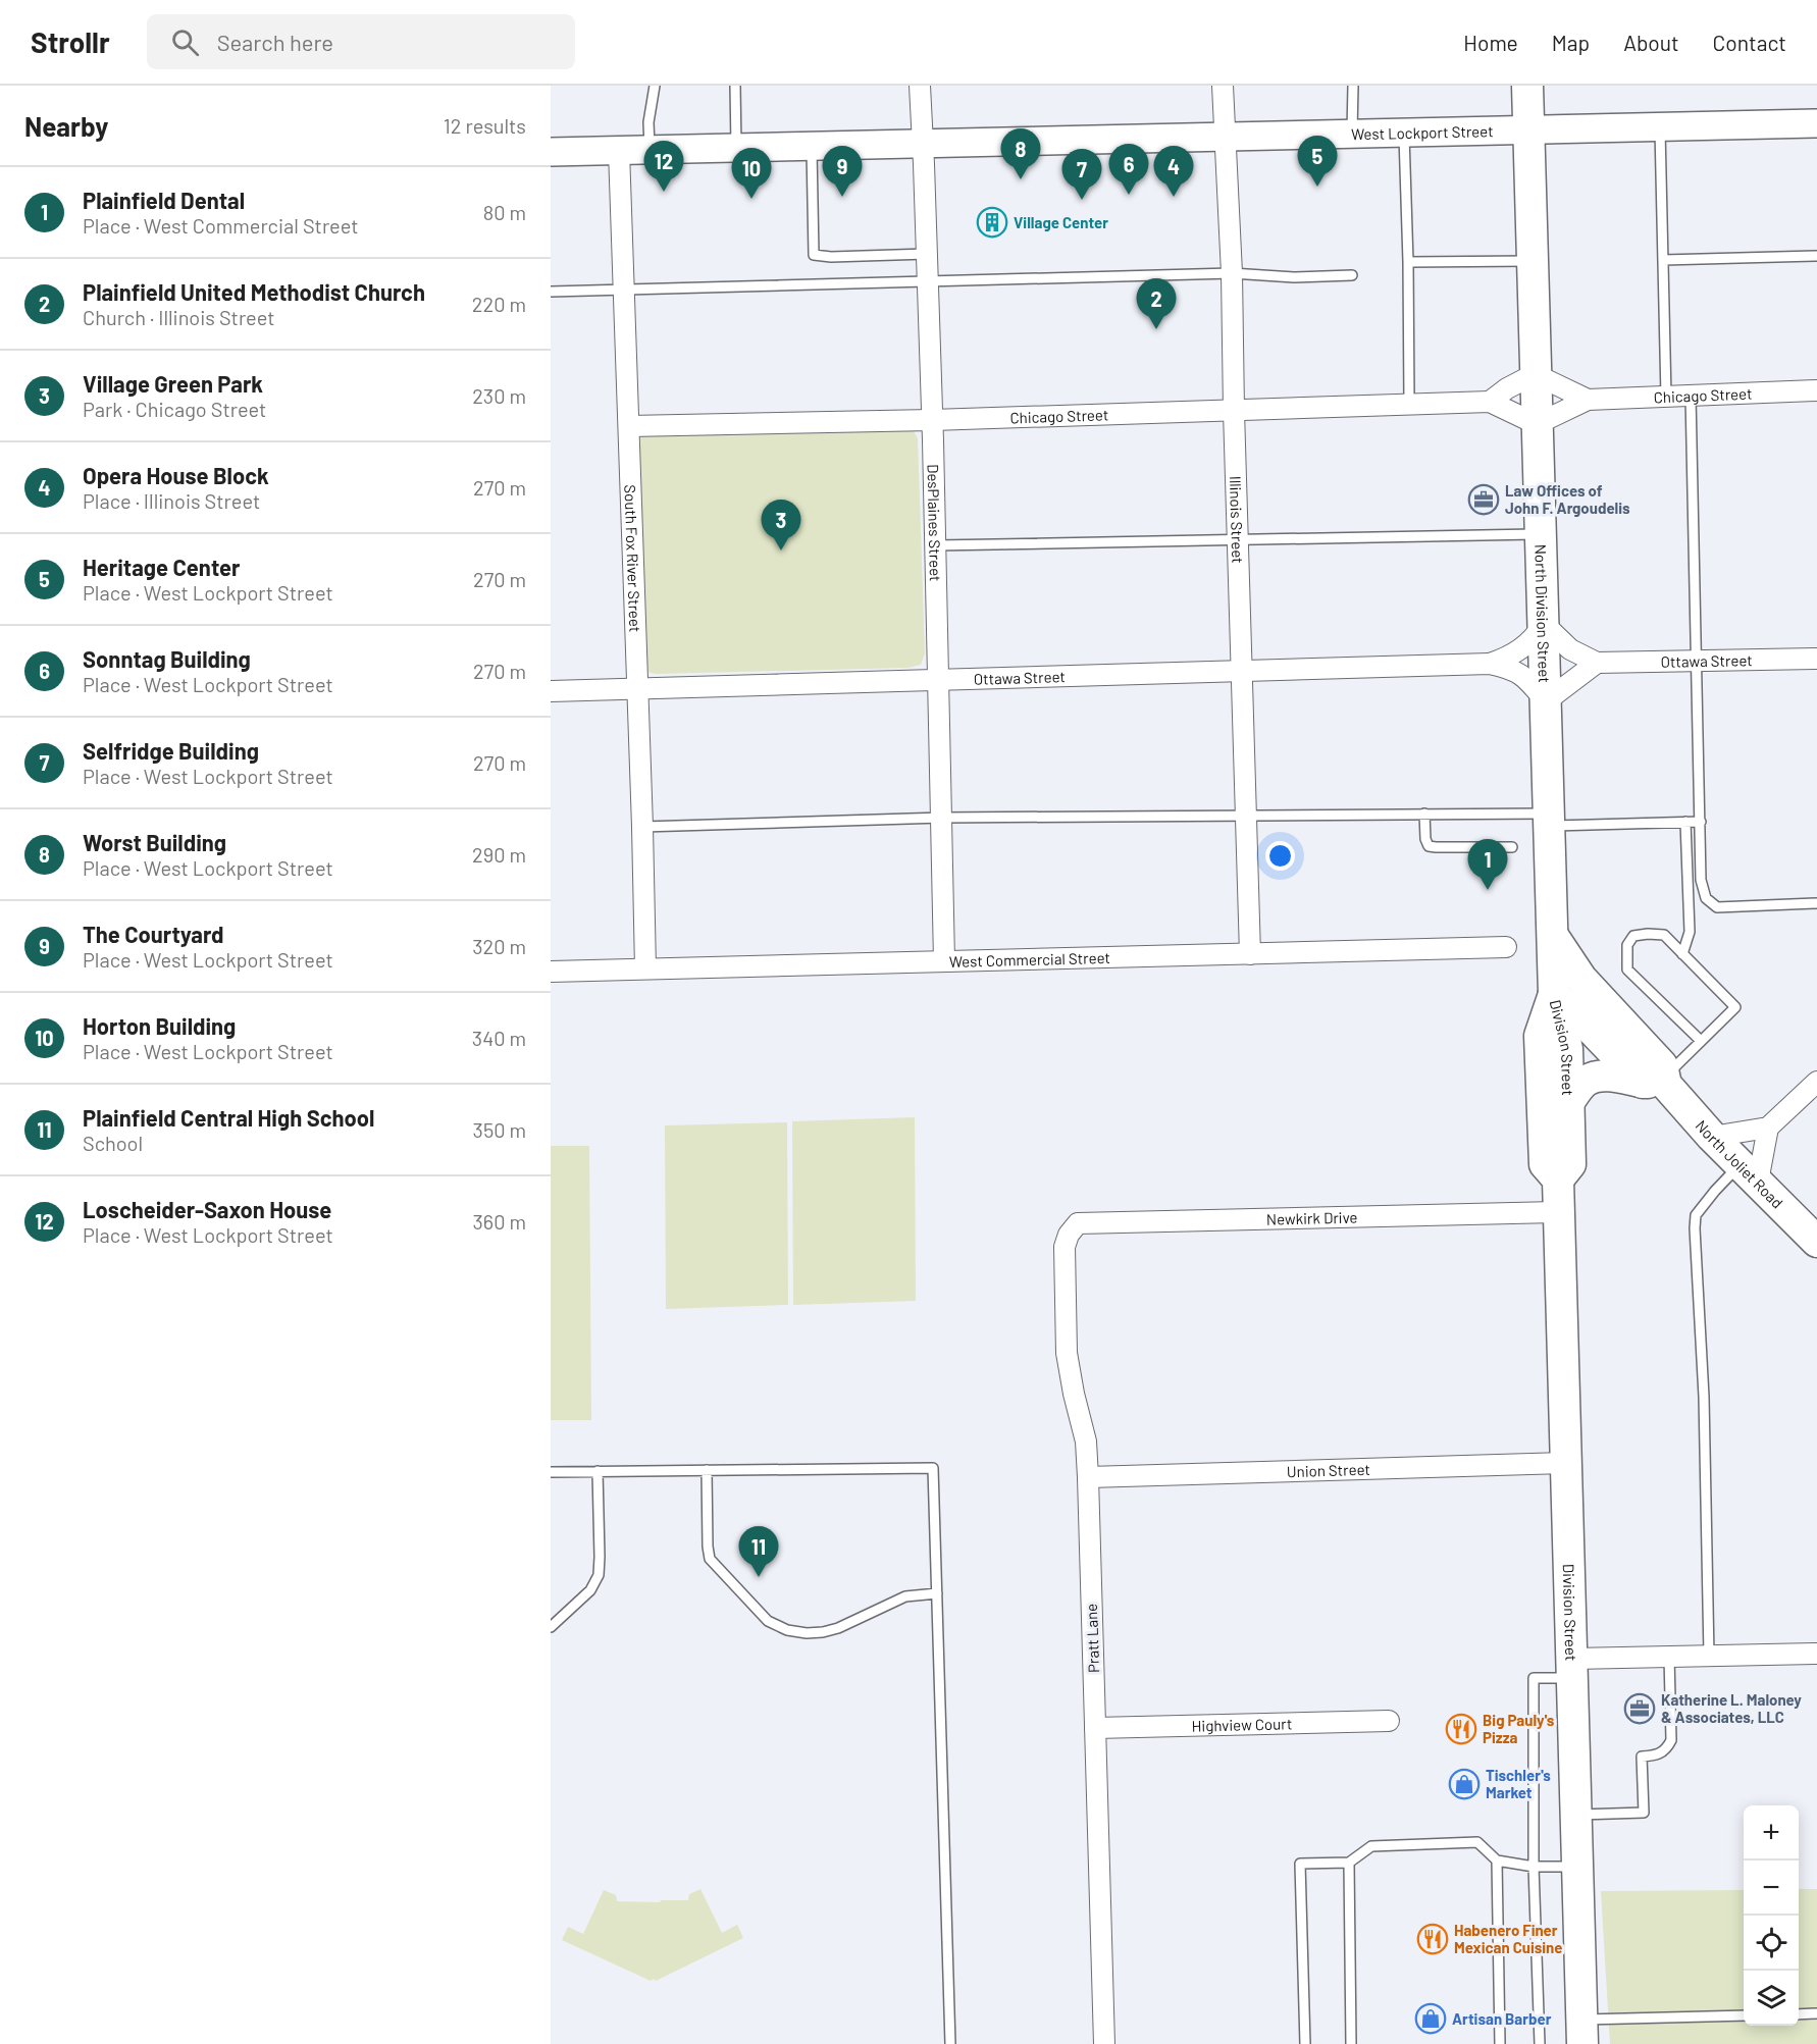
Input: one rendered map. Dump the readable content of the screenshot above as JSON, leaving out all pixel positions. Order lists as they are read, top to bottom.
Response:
{
  "streets": {
    "main road": [
      "West Lockport Street",
      "North Division Street",
      "Division Street",
      "North Joliet Road"
    ],
    "street": [
      "Chicago Street",
      "Illinois Street",
      "DesPlaines Street",
      "South Fox River Street",
      "Ottawa Street",
      "West Commercial Street",
      "Newkirk Drive",
      "Union Street",
      "Pratt Lane",
      "Highview Court"
    ]
  },
  "crossings": [
    ["West Lockport Street", "Illinois Street"],
    ["West Lockport Street", "DesPlaines Street"],
    ["West Lockport Street", "South Fox River Street"],
    ["West Lockport Street", "North Division Street"],
    ["Chicago Street", "Illinois Street"],
    ["Chicago Street", "DesPlaines Street"],
    ["Chicago Street", "South Fox River Street"],
    ["Chicago Street", "North Division Street"],
    ["Illinois Street", "Ottawa Street"],
    ["Illinois Street", "West Commercial Street"],
    ["DesPlaines Street", "Ottawa Street"],
    ["DesPlaines Street", "West Commercial Street"],
    ["South Fox River Street", "Ottawa Street"],
    ["South Fox River Street", "West Commercial Street"],
    ["North Division Street", "Ottawa Street"],
    ["North Division Street", "Division Street"],
    ["North Division Street", "North Joliet Road"],
    ["Division Street", "North Joliet Road"],
    ["Division Street", "Newkirk Drive"],
    ["Division Street", "Union Street"],
    ["Newkirk Drive", "Pratt Lane"],
    ["Union Street", "Pratt Lane"],
    ["Pratt Lane", "Highview Court"]
  ],
  "places": {
    "building": ["Village Center"],
    "office": ["Law Offices of John F. Argoudelis", "Katherine L. Maloney & Associates, LLC"],
    "restaurant": ["Big Pauly's Pizza", "Habenero Finer Mexican Cuisine"],
    "shop": ["Tischler's Market", "Artisan Barber"]
  },
  "page": {
    "header": "Strollr",
    "search": "Search here",
    "nav": [
      "Home",
      "Map",
      "About",
      "Contact"
    ],
    "heading": ["Nearby", "12 results"],
    "pins": [
      "8",
      "5",
      "12",
      "6",
      "4",
      "9",
      "10",
      "7",
      "2",
      "3",
      "1",
      "11"
    ],
    "list": [
      {
        "mark": "1",
        "name": "Plainfield Dental",
        "note": "Place · West Commercial Street",
        "value": "80 m"
      },
      {
        "mark": "2",
        "name": "Plainfield United Methodist Church",
        "note": "Church · Illinois Street",
        "value": "220 m"
      },
      {
        "mark": "3",
        "name": "Village Green Park",
        "note": "Park · Chicago Street",
        "value": "230 m"
      },
      {
        "mark": "4",
        "name": "Opera House Block",
        "note": "Place · Illinois Street",
        "value": "270 m"
      },
      {
        "mark": "5",
        "name": "Heritage Center",
        "note": "Place · West Lockport Street",
        "value": "270 m"
      },
      {
        "mark": "6",
        "name": "Sonntag Building",
        "note": "Place · West Lockport Street",
        "value": "270 m"
      },
      {
        "mark": "7",
        "name": "Selfridge Building",
        "note": "Place · West Lockport Street",
        "value": "270 m"
      },
      {
        "mark": "8",
        "name": "Worst Building",
        "note": "Place · West Lockport Street",
        "value": "290 m"
      },
      {
        "mark": "9",
        "name": "The Courtyard",
        "note": "Place · West Lockport Street",
        "value": "320 m"
      },
      {
        "mark": "10",
        "name": "Horton Building",
        "note": "Place · West Lockport Street",
        "value": "340 m"
      },
      {
        "mark": "11",
        "name": "Plainfield Central High School",
        "note": "School",
        "value": "350 m"
      },
      {
        "mark": "12",
        "name": "Loscheider-Saxon House",
        "note": "Place · West Lockport Street",
        "value": "360 m"
      }
    ],
    "map_buttons": ["+", "−"]
  }
}
